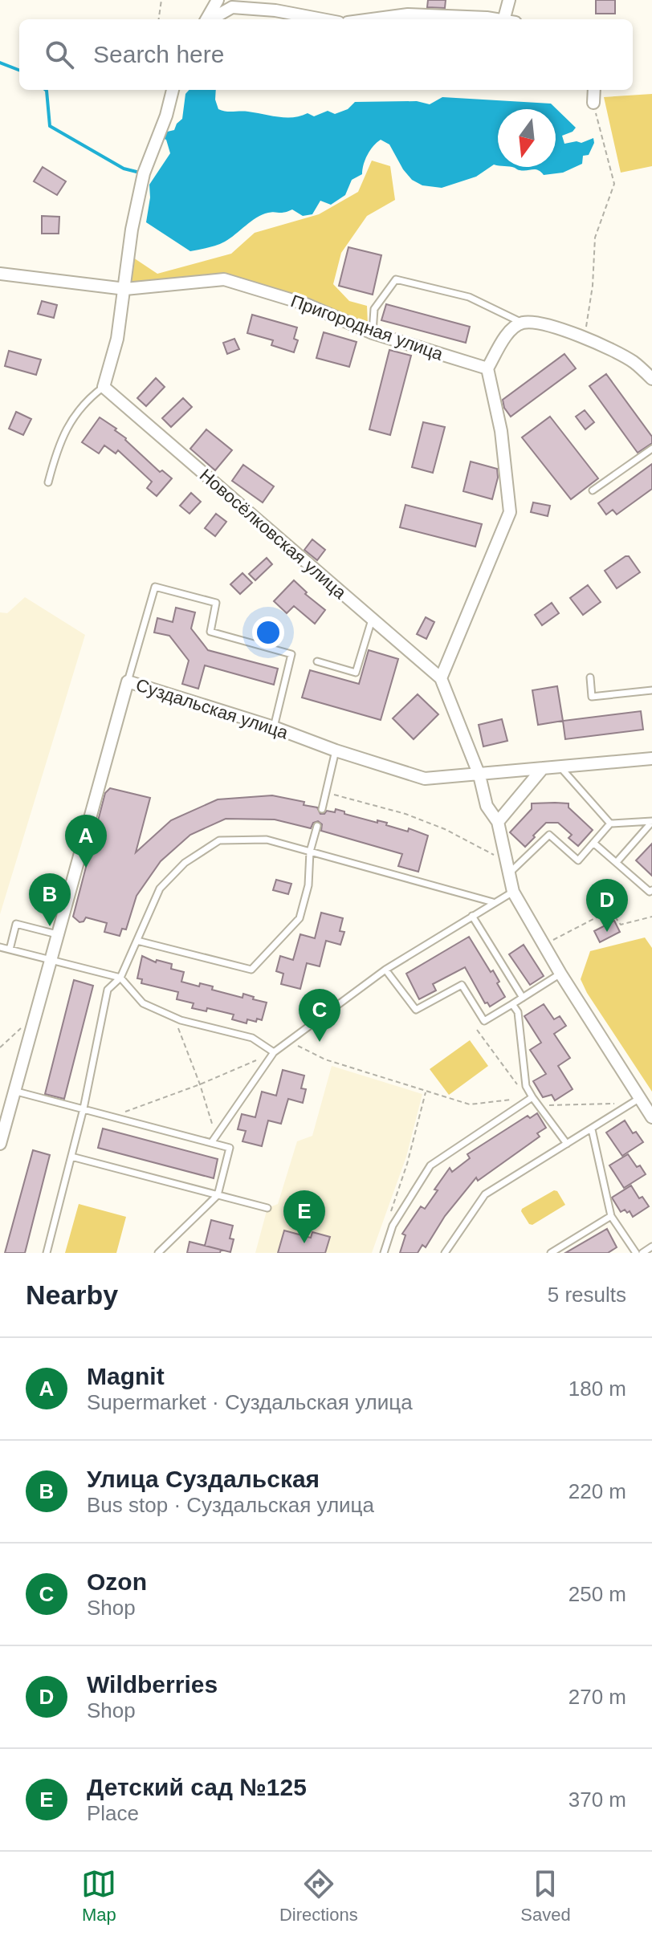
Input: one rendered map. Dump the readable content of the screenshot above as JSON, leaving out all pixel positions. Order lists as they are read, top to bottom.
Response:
{
  "streets": {
    "street": ["Пригородная улица", "Новосёлковская улица", "Суздальская улица"]
  },
  "crossings": [
    ["Новосёлковская улица", "Суздальская улица"]
  ],
  "north": "bottom",
  "page": {
    "search": "Search here",
    "pins": [
      "A",
      "B",
      "D",
      "C",
      "E"
    ],
    "heading": ["Nearby", "5 results"],
    "list": [
      {
        "mark": "A",
        "name": "Magnit",
        "note": "Supermarket · Суздальская улица",
        "value": "180 m"
      },
      {
        "mark": "B",
        "name": "Улица Суздальская",
        "note": "Bus stop · Суздальская улица",
        "value": "220 m"
      },
      {
        "mark": "C",
        "name": "Ozon",
        "note": "Shop",
        "value": "250 m"
      },
      {
        "mark": "D",
        "name": "Wildberries",
        "note": "Shop",
        "value": "270 m"
      },
      {
        "mark": "E",
        "name": "Детский сад №125",
        "note": "Place",
        "value": "370 m"
      }
    ],
    "nav": ["Map", "Directions", "Saved"]
  }
}
